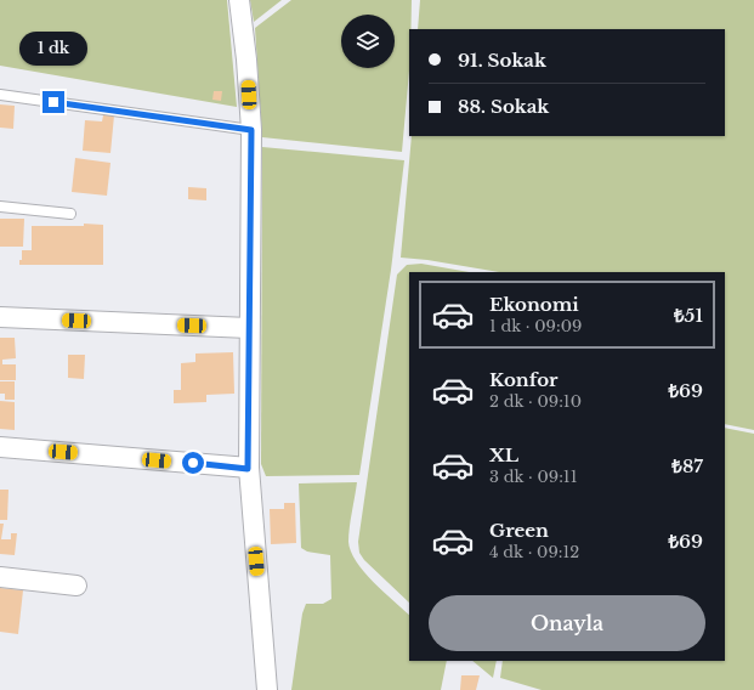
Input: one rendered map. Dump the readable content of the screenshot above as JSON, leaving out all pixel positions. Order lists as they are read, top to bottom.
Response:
{
  "page": {
    "banner": ["91. Sokak", "88. Sokak"],
    "bubble": "1 dk",
    "list": [
      {
        "name": "Ekonomi",
        "note": "1 dk · 09:09",
        "value": "₺51"
      },
      {
        "name": "Konfor",
        "note": "2 dk · 09:10",
        "value": "₺69"
      },
      {
        "name": "XL",
        "note": "3 dk · 09:11",
        "value": "₺87"
      },
      {
        "name": "Green",
        "note": "4 dk · 09:12",
        "value": "₺69"
      }
    ],
    "buttons": "Onayla"
  }
}
